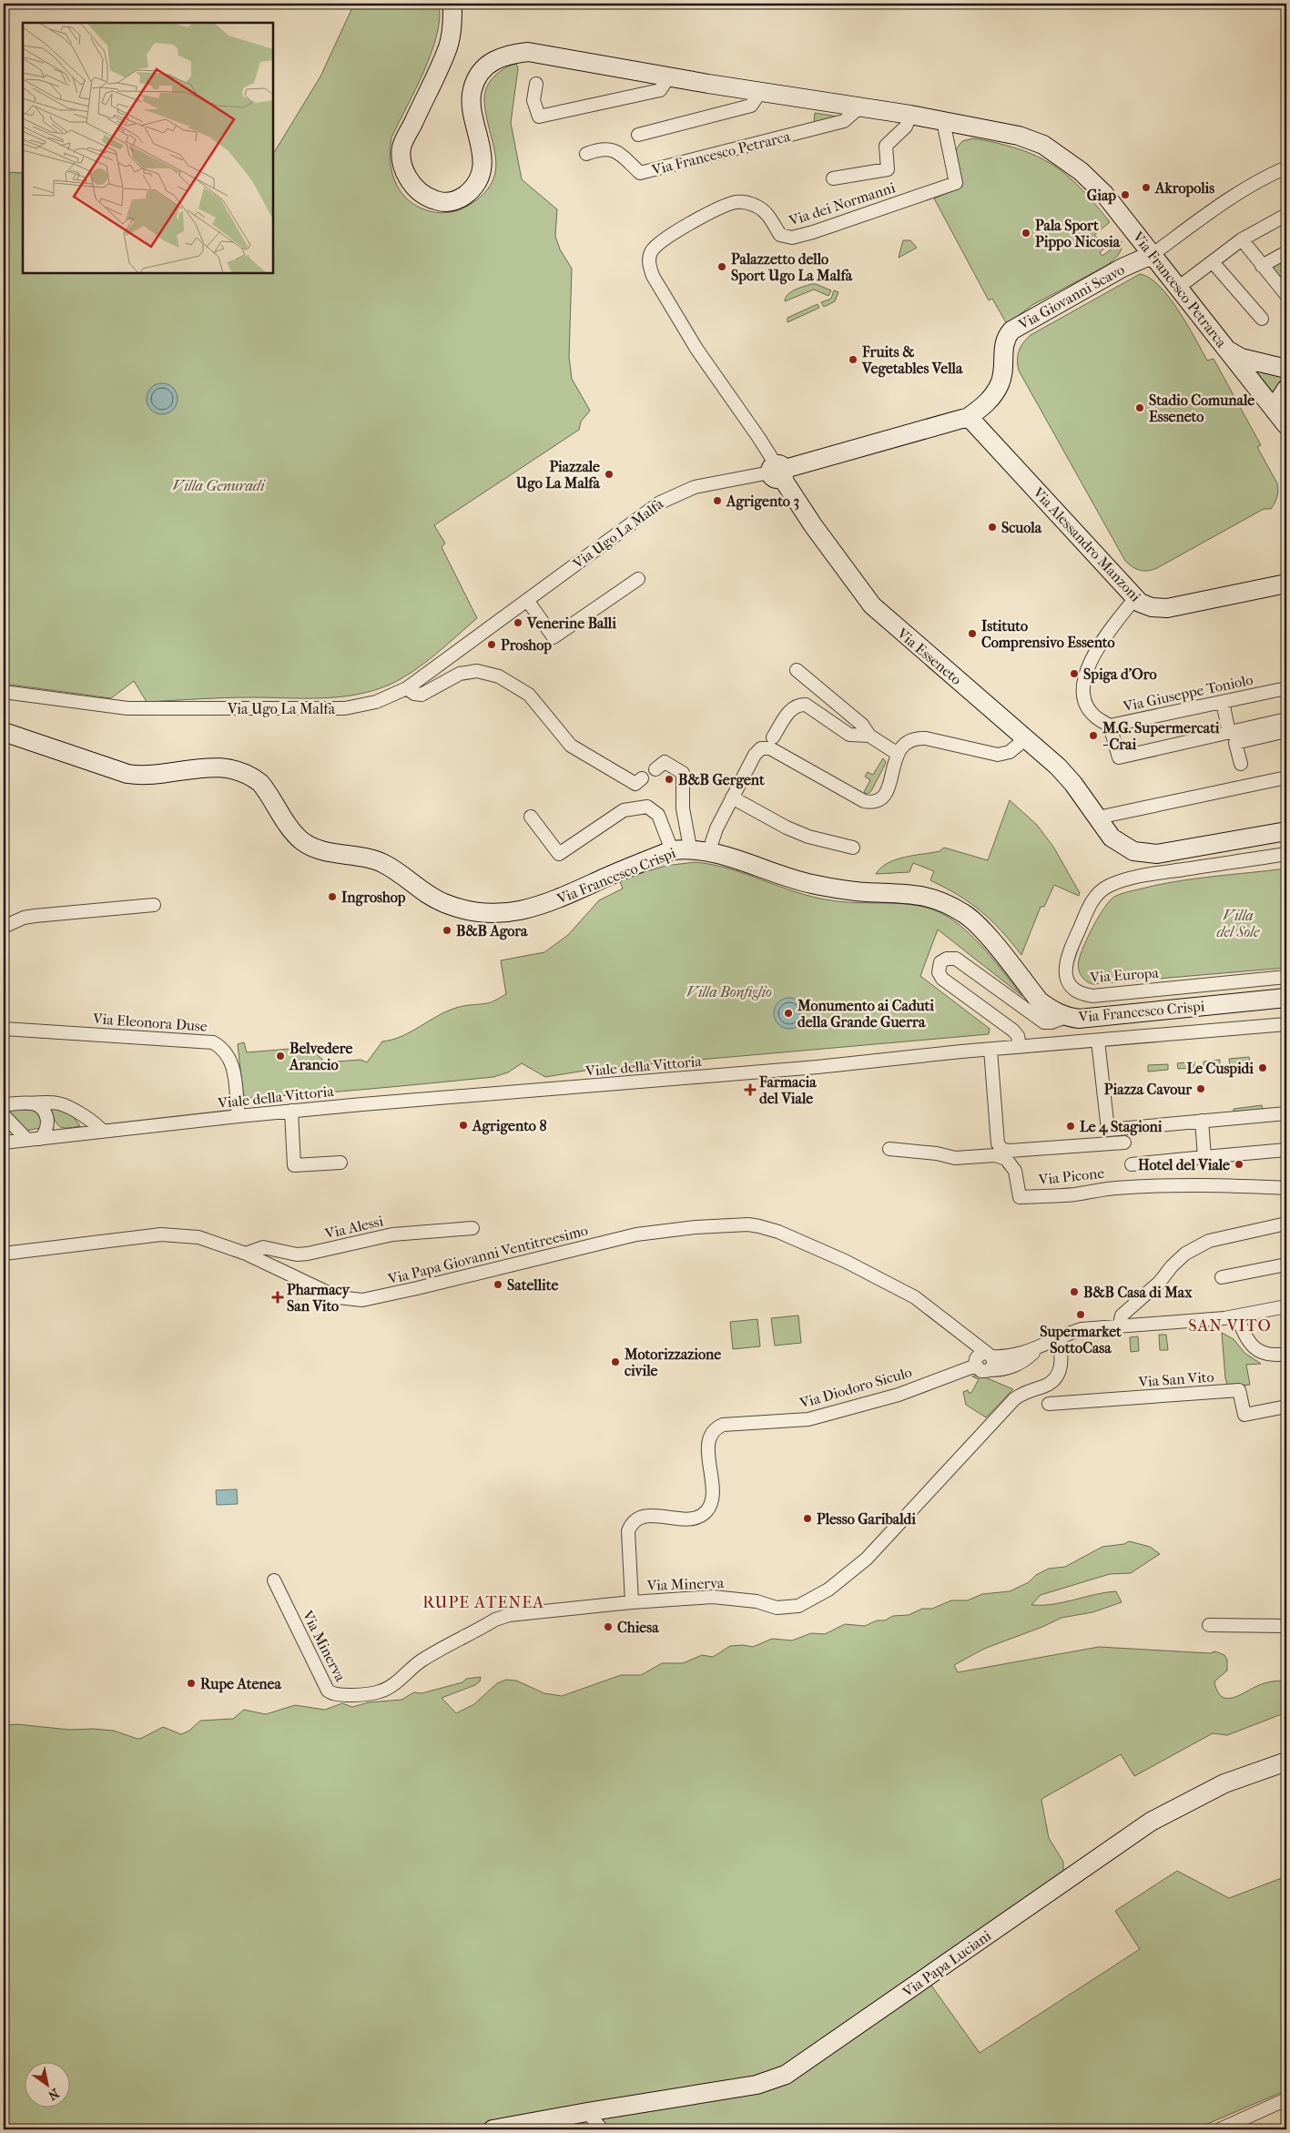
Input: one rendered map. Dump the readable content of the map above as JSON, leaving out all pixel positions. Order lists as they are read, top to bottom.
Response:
{
  "streets": {
    "main road": [
      "Via Francesco Petrarca",
      "Via Giovanni Scavo",
      "Via Ugo La Malfa",
      "Via Alessandro Manzoni",
      "Via Esseneto",
      "Via Francesco Crispi",
      "Via Papa Luciani"
    ],
    "street": [
      "Via dei Normanni",
      "Via Giuseppe Toniolo",
      "Via Europa",
      "Via Eleonora Duse",
      "Viale della Vittoria",
      "Via Picone",
      "Via Alessi",
      "Via Papa Giovanni Ventitreesimo",
      "Via San Vito",
      "Via Diodoro Siculo",
      "Via Minerva"
    ]
  },
  "crossings": [
    ["Via Francesco Petrarca", "Via dei Normanni"],
    ["Via Francesco Petrarca", "Via Giovanni Scavo"],
    ["Via dei Normanni", "Via Ugo La Malfa"],
    ["Via dei Normanni", "Via Esseneto"],
    ["Via Giovanni Scavo", "Via Ugo La Malfa"],
    ["Via Giovanni Scavo", "Via Alessandro Manzoni"],
    ["Via Ugo La Malfa", "Via Alessandro Manzoni"],
    ["Via Ugo La Malfa", "Via Esseneto"],
    ["Via Eleonora Duse", "Viale della Vittoria"],
    ["Via Alessi", "Via Papa Giovanni Ventitreesimo"],
    ["Via Papa Giovanni Ventitreesimo", "Via Diodoro Siculo"],
    ["Via Diodoro Siculo", "Via Minerva"]
  ],
  "districts": ["SAN VITO", "RUPE ATENEA"],
  "parks": ["Villa Genuradi", "Villa del Sole", "Villa Bonfiglio"],
  "places": {
    "other": [
      "Akropolis",
      "Giap",
      "Pala Sport Pippo Nicosia",
      "Palazzetto dello Sport Ugo La Malfa",
      "Fruits & Vegetables Vella",
      "Stadio Comunale Esseneto",
      "Piazzale Ugo La Malfa",
      "Agrigento 3",
      "Scuola",
      "Venerine Balli",
      "Istituto Comprensivo Essento",
      "Proshop",
      "Spiga d'Oro",
      "M.G. Supermercati - Crai",
      "B&B Gergent",
      "Ingroshop",
      "B&B Agora",
      "Monumento ai Caduti della Grande Guerra",
      "Belvedere Arancio",
      "Le Cuspidi",
      "Piazza Cavour",
      "Agrigento 8",
      "Le 4 Stagioni",
      "Hotel del Viale",
      "Satellite",
      "B&B Casa di Max",
      "Supermarket SottoCasa",
      "Motorizzazione civile",
      "Plesso Garibaldi",
      "Chiesa",
      "Rupe Atenea"
    ],
    "health": ["Farmacia del Viale", "Pharmacy San Vito"]
  },
  "north": "bottom right"
}
